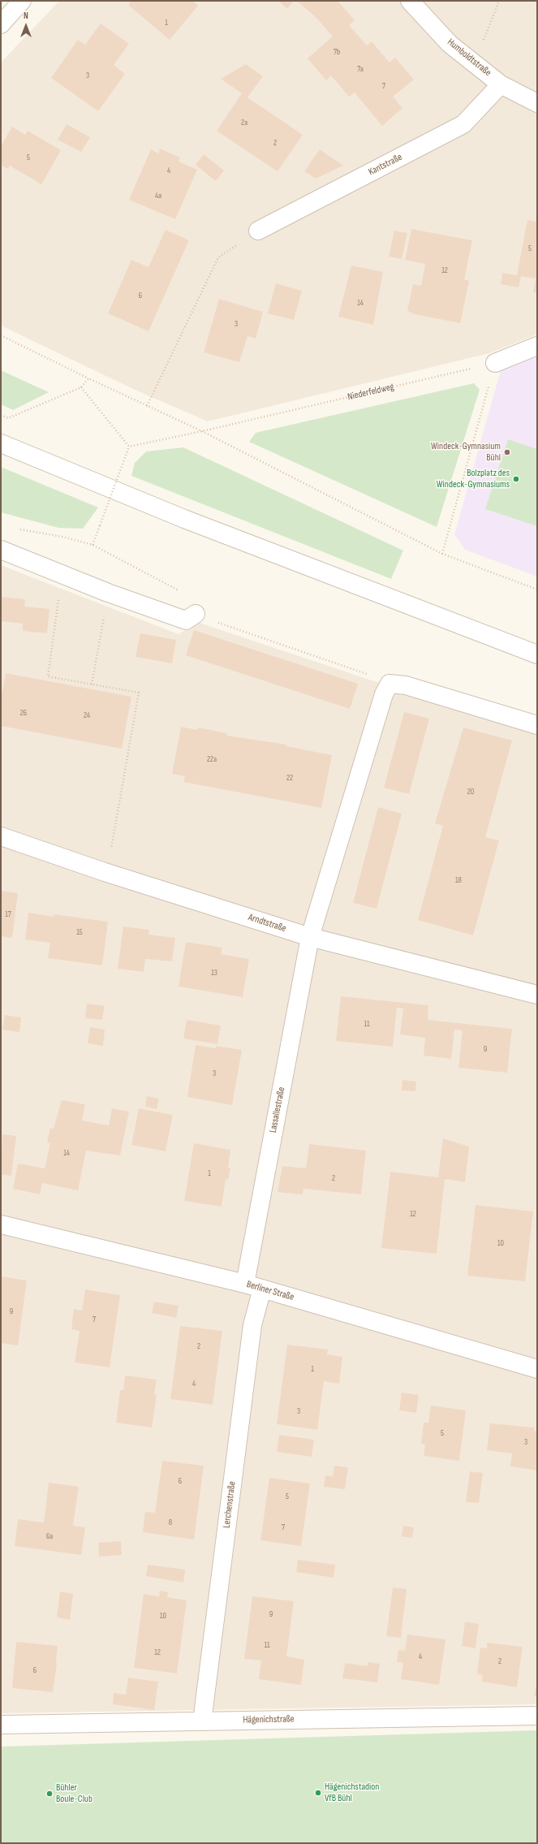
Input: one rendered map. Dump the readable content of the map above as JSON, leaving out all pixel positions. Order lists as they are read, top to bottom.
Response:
{
  "streets": {
    "street": [
      "Humboldtstraße",
      "Kantstraße",
      "Arndtstraße",
      "Lassallestraße",
      "Berliner Straße",
      "Lerchenstraße",
      "Hägenichstraße"
    ],
    "path": ["Niederfeldweg"]
  },
  "crossings": [
    ["Humboldtstraße", "Kantstraße"],
    ["Arndtstraße", "Lassallestraße"],
    ["Lassallestraße", "Berliner Straße"],
    ["Berliner Straße", "Lerchenstraße"],
    ["Lerchenstraße", "Hägenichstraße"]
  ],
  "places": [
    "Windeck-Gymnasium Bühl",
    "Bolzplatz des Windeck-Gymnasiums",
    "Hägenichstadion VfB Bühl",
    "Bühler Boule-Club"
  ],
  "house_numbers": [
    "1",
    "7b",
    "7a",
    "3",
    "7",
    "2a",
    "2",
    "5",
    "4",
    "4a",
    "5",
    "12",
    "6",
    "14",
    "3",
    "26",
    "24",
    "22a",
    "22",
    "20",
    "18",
    "17",
    "15",
    "13",
    "11",
    "9",
    "3",
    "14",
    "1",
    "2",
    "12",
    "10",
    "9",
    "7",
    "2",
    "1",
    "4",
    "3",
    "5",
    "3",
    "6",
    "5",
    "8",
    "7",
    "6a",
    "9",
    "10",
    "11",
    "12",
    "4",
    "2",
    "6"
  ],
  "north": "top"
}
